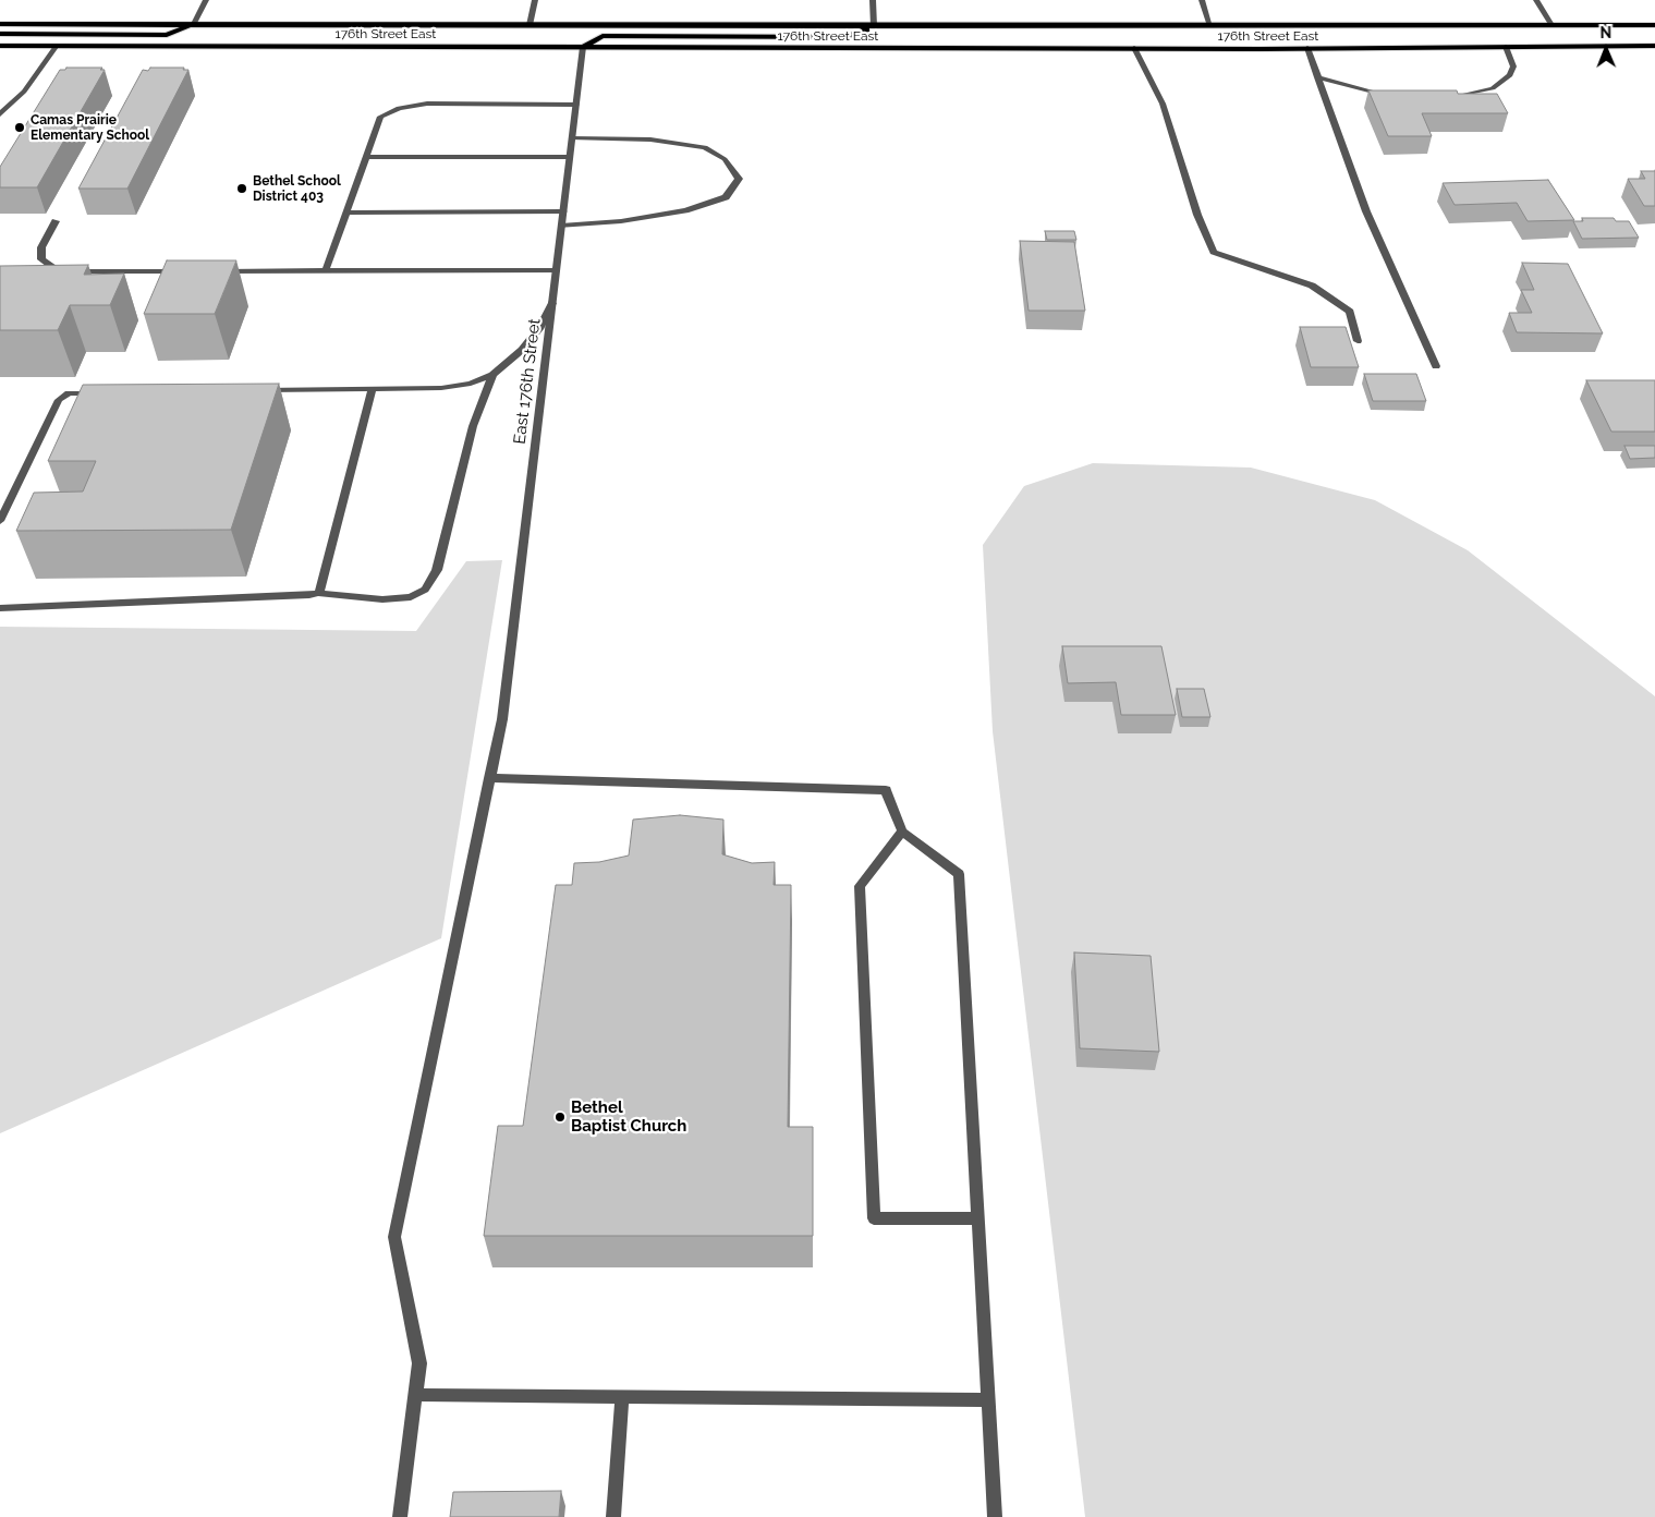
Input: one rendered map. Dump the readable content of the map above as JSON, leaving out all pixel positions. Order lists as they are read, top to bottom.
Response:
{
  "streets": {
    "main road": ["176th Street East"],
    "street": ["East 176th Street"]
  },
  "crossings": [
    ["176th Street East", "East 176th Street"]
  ],
  "places": ["Camas Prairie Elementary School", "Bethel School District 403", "Bethel Baptist Church"],
  "north": "top"
}
